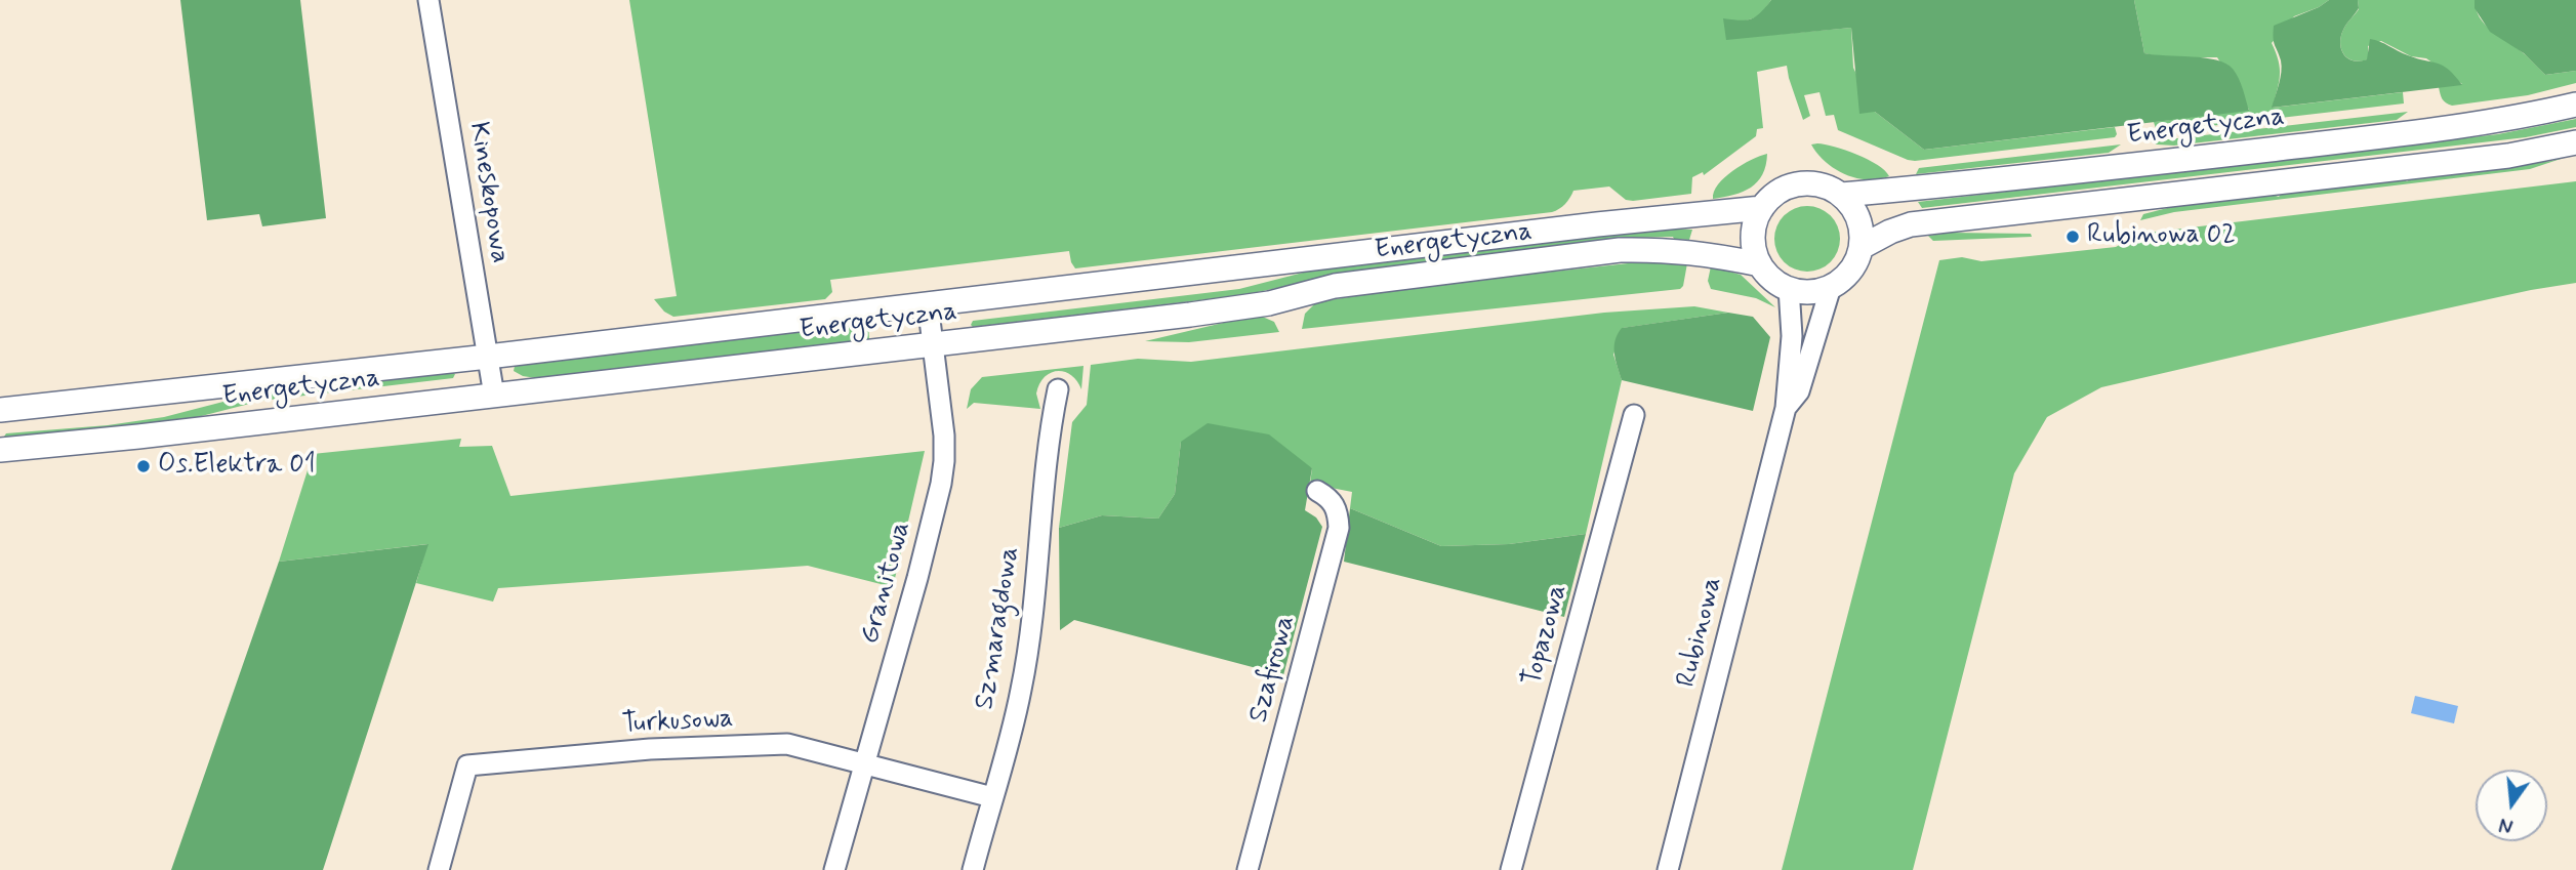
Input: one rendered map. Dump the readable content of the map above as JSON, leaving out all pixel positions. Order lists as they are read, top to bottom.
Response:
{
  "streets": {
    "street": [
      "Energetyczna",
      "Kineskopowa",
      "Granitowa",
      "Szmaragdowa",
      "Rubinowa",
      "Topazowa",
      "Szafirowa",
      "Turkusowa"
    ]
  },
  "crossings": [
    ["Energetyczna", "Kineskopowa"],
    ["Energetyczna", "Granitowa"],
    ["Energetyczna", "Rubinowa"],
    ["Granitowa", "Turkusowa"],
    ["Szmaragdowa", "Turkusowa"]
  ],
  "places": ["Rubinowa 02", "Os.Elektra 01"],
  "north": "bottom"
}
